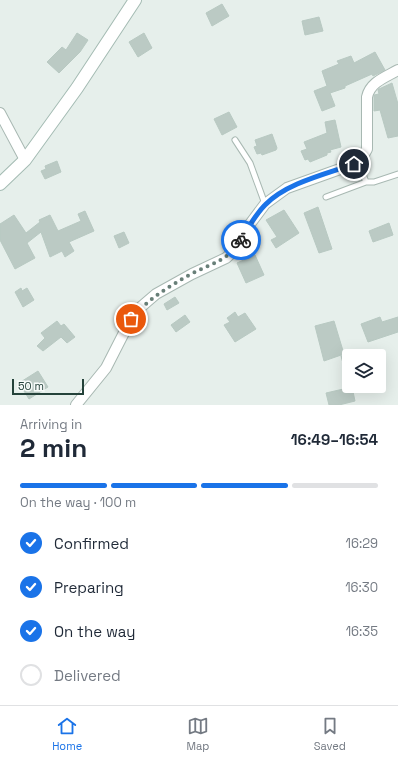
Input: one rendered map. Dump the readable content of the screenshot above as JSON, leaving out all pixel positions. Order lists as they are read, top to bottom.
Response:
{
  "scale_bar": "50 m",
  "page": {
    "scale": "50 m",
    "heading": ["2 min", "Arriving in", "16:49–16:54"],
    "bar": "On the way · 100 m",
    "list": [
      ["Confirmed", "16:29"],
      ["Preparing", "16:30"],
      ["On the way", "16:35"],
      "Delivered"
    ],
    "tabs": ["Home", "Map", "Saved"]
  }
}
